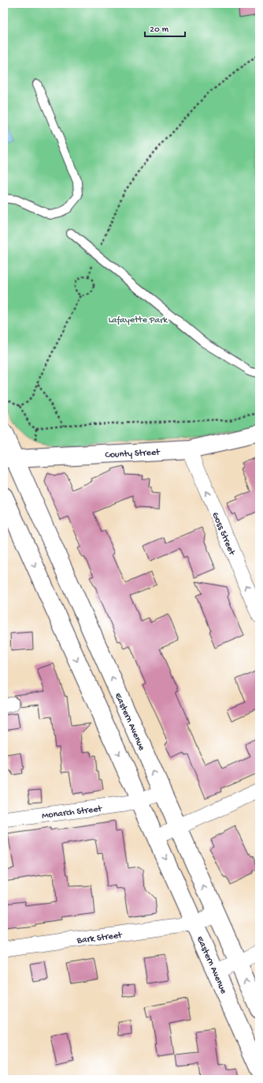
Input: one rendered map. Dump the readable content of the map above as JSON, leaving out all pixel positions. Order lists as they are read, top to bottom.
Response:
{
  "streets": {
    "main road": ["County Street", "Eastern Avenue"],
    "street": ["Goss Street", "Monarch Street", "Bark Street"]
  },
  "crossings": [
    ["County Street", "Goss Street"],
    ["County Street", "Eastern Avenue"],
    ["Eastern Avenue", "Monarch Street"],
    ["Eastern Avenue", "Bark Street"]
  ],
  "one_way": ["Goss Street"],
  "parks": ["Lafayette Park"],
  "scale_bar": "20 m"
}
